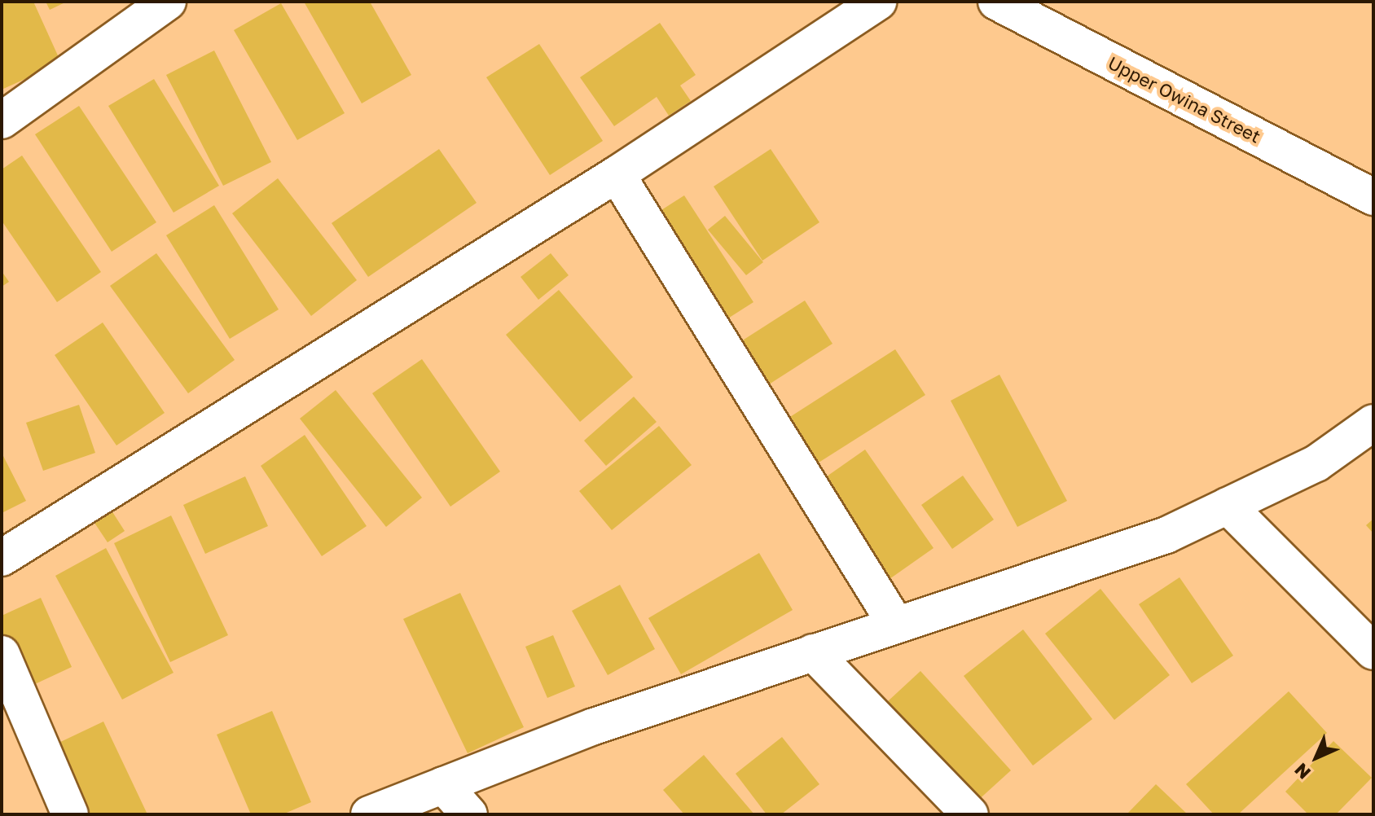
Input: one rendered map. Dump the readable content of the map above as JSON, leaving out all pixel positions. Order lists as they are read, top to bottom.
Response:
{
  "streets": {
    "street": ["Upper Owina Street"]
  },
  "north": "bottom left"
}
